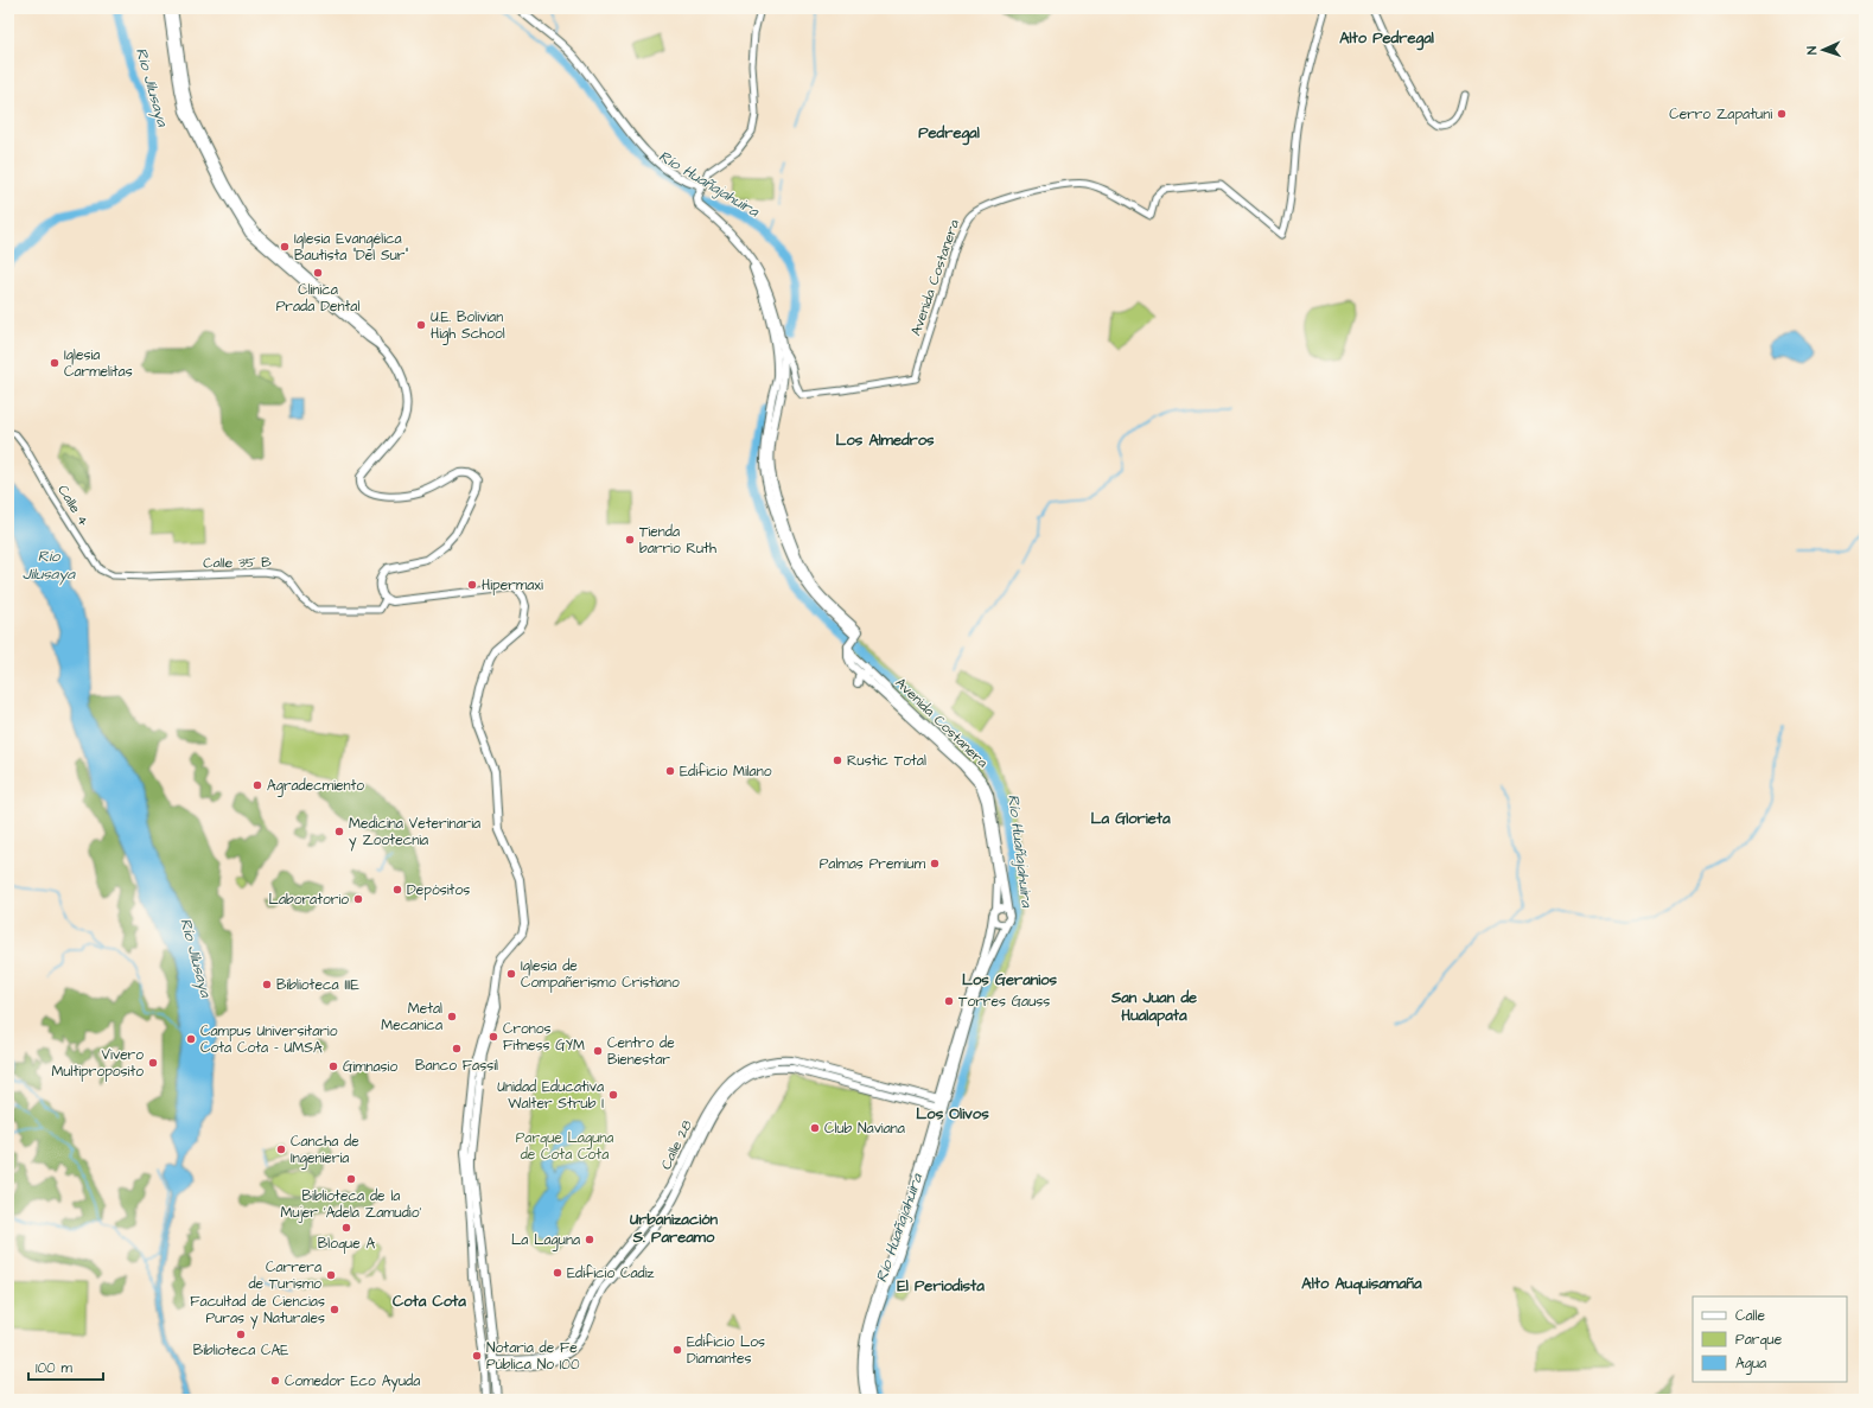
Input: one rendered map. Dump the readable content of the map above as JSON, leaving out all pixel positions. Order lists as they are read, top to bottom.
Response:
{
  "streets": {
    "main road": ["Avenida Costanera", "Calle 28"],
    "street": ["Calle 4", "Calle 35 B"]
  },
  "crossings": [
    ["Avenida Costanera", "Calle 28"],
    ["Calle 4", "Calle 35 B"]
  ],
  "districts": [
    "Alto Pedregal",
    "Pedregal",
    "Los Almedros",
    "La Glorieta",
    "Los Geranios",
    "San Juan de Hualapata",
    "Los Olivos",
    "Urbanización S. Pareamo",
    "Alto Auquisamaña",
    "El Periodista",
    "Cota Cota"
  ],
  "water": ["Río Jilusaya", "Río Huañajahuira"],
  "parks": ["Parque Laguna de Cota Cota"],
  "places": [
    "Cerro Zapatuni",
    "Iglesia Evangélica Bautista \"Del Sur\"",
    "Clinica Prada Dental",
    "U.E. Bolivian High School",
    "Iglesia Carmelitas",
    "Tienda barrio Ruth",
    "Hipermaxi",
    "Rustic Total",
    "Edificio Milano",
    "Agradecmiento",
    "Medicina Veterinaria y Zootecnia",
    "Palmas Premium",
    "Depósitos",
    "Laboratorio",
    "Iglesia de Compañerismo Cristiano",
    "Biblioteca IIIE",
    "Torres Gauss",
    "Metal Mecanica",
    "Cronos Fitness GYM",
    "Campus Universitario Cota Cota - UMSA",
    "Banco Fassil",
    "Centro de Bienestar",
    "Vivero Multiproposito",
    "Gimnasio",
    "Unidad Educativa Walter Strub I",
    "Club Naviana",
    "Cancha de Ingeniería",
    "Biblioteca de la Mujer 'Adela Zamudio'",
    "Bloque A",
    "La Laguna",
    "Edificio Cadiz",
    "Carrera de Turismo",
    "Facultad de Ciencias Puras y Naturales",
    "Biblioteca CAE",
    "Edificio Los Diamantes",
    "Notaria de Fe Pública No 100",
    "Comedor Eco Ayuda"
  ],
  "legend": ["Calle", "Parque", "Agua"],
  "scale_bar": "100 m",
  "north": "left"
}
